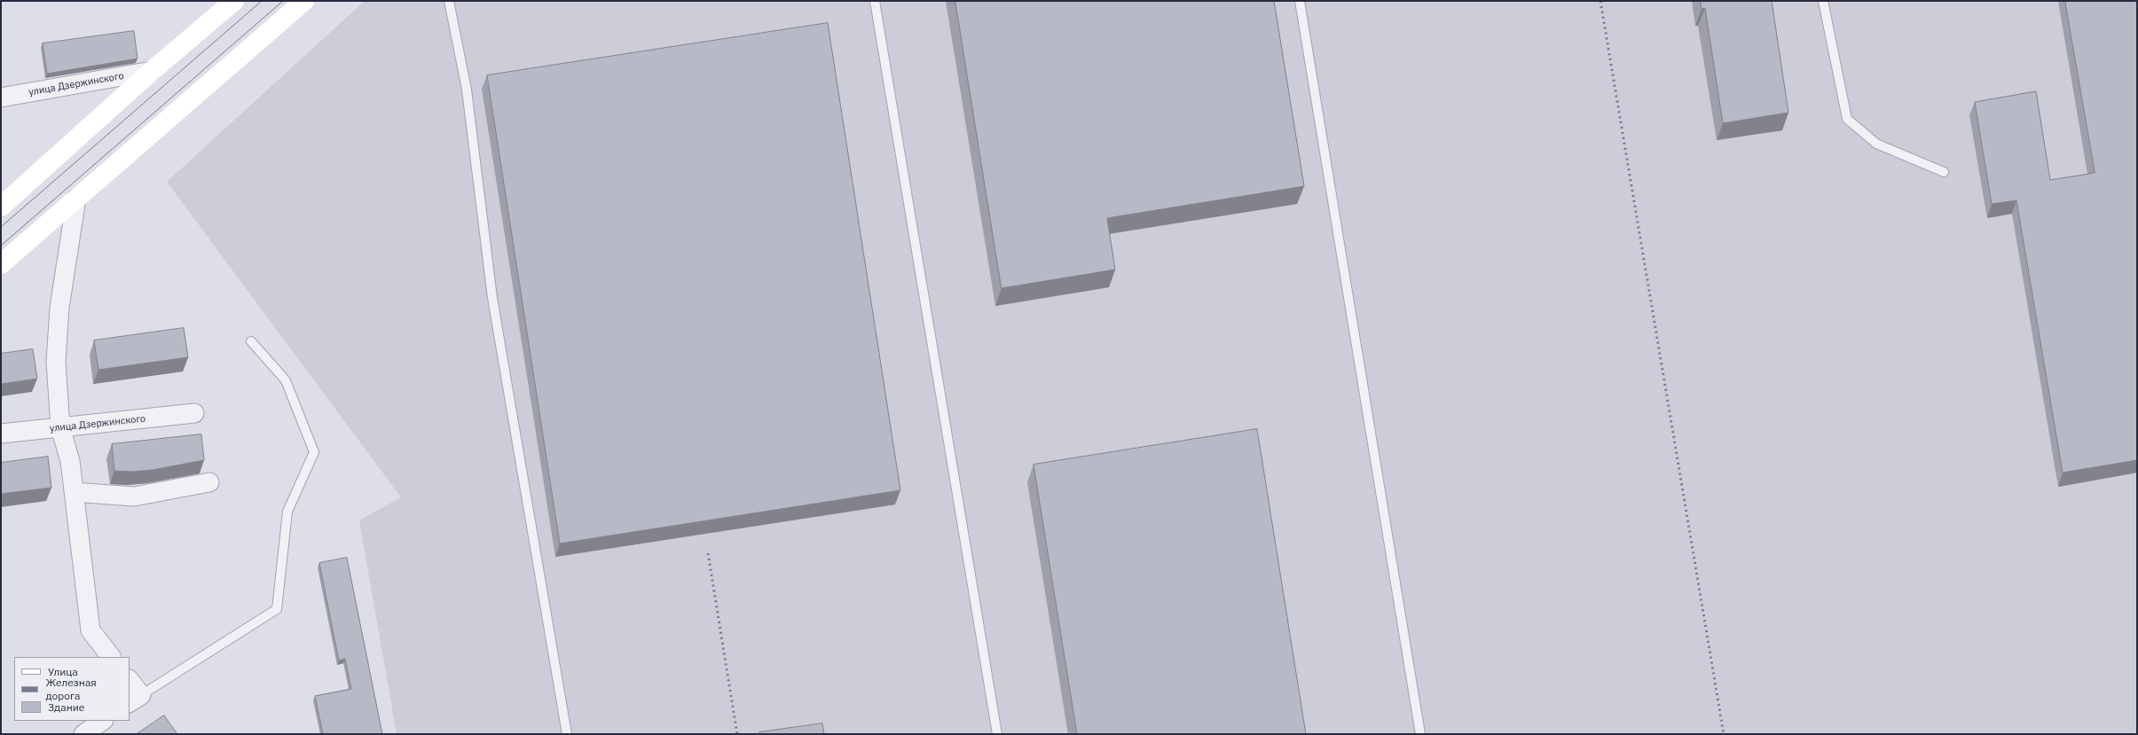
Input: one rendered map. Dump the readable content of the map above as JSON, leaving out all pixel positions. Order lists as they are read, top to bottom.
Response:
{
  "streets": {
    "street": ["улица Дзержинского"]
  },
  "legend": ["Улица", "Железная дорога", "Здание"]
}
